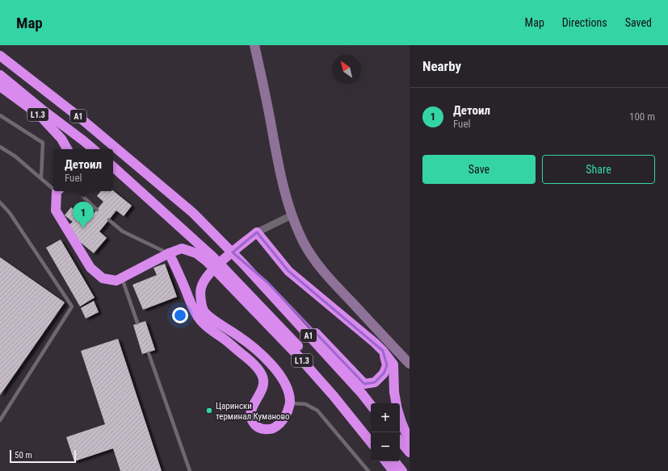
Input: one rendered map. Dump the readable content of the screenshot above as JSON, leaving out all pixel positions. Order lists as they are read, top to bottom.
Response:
{
  "streets": {
    "highway": ["L1.3", "A1"]
  },
  "crossings": [
    ["L1.3", "A1"]
  ],
  "places": ["Царински терминал Куманово"],
  "scale_bar": "50 m",
  "north": "top left",
  "page": {
    "header": "Map",
    "nav": ["Map", "Directions", "Saved"],
    "heading": "Nearby",
    "list": [
      {
        "mark": "1",
        "name": "Детоил",
        "note": "Fuel",
        "value": "100 m"
      }
    ],
    "buttons": ["Save", "Share"],
    "popup": ["Детоил", "Fuel"],
    "pins": "1",
    "map_buttons": ["+", "−"],
    "scale": "50 m"
  }
}
